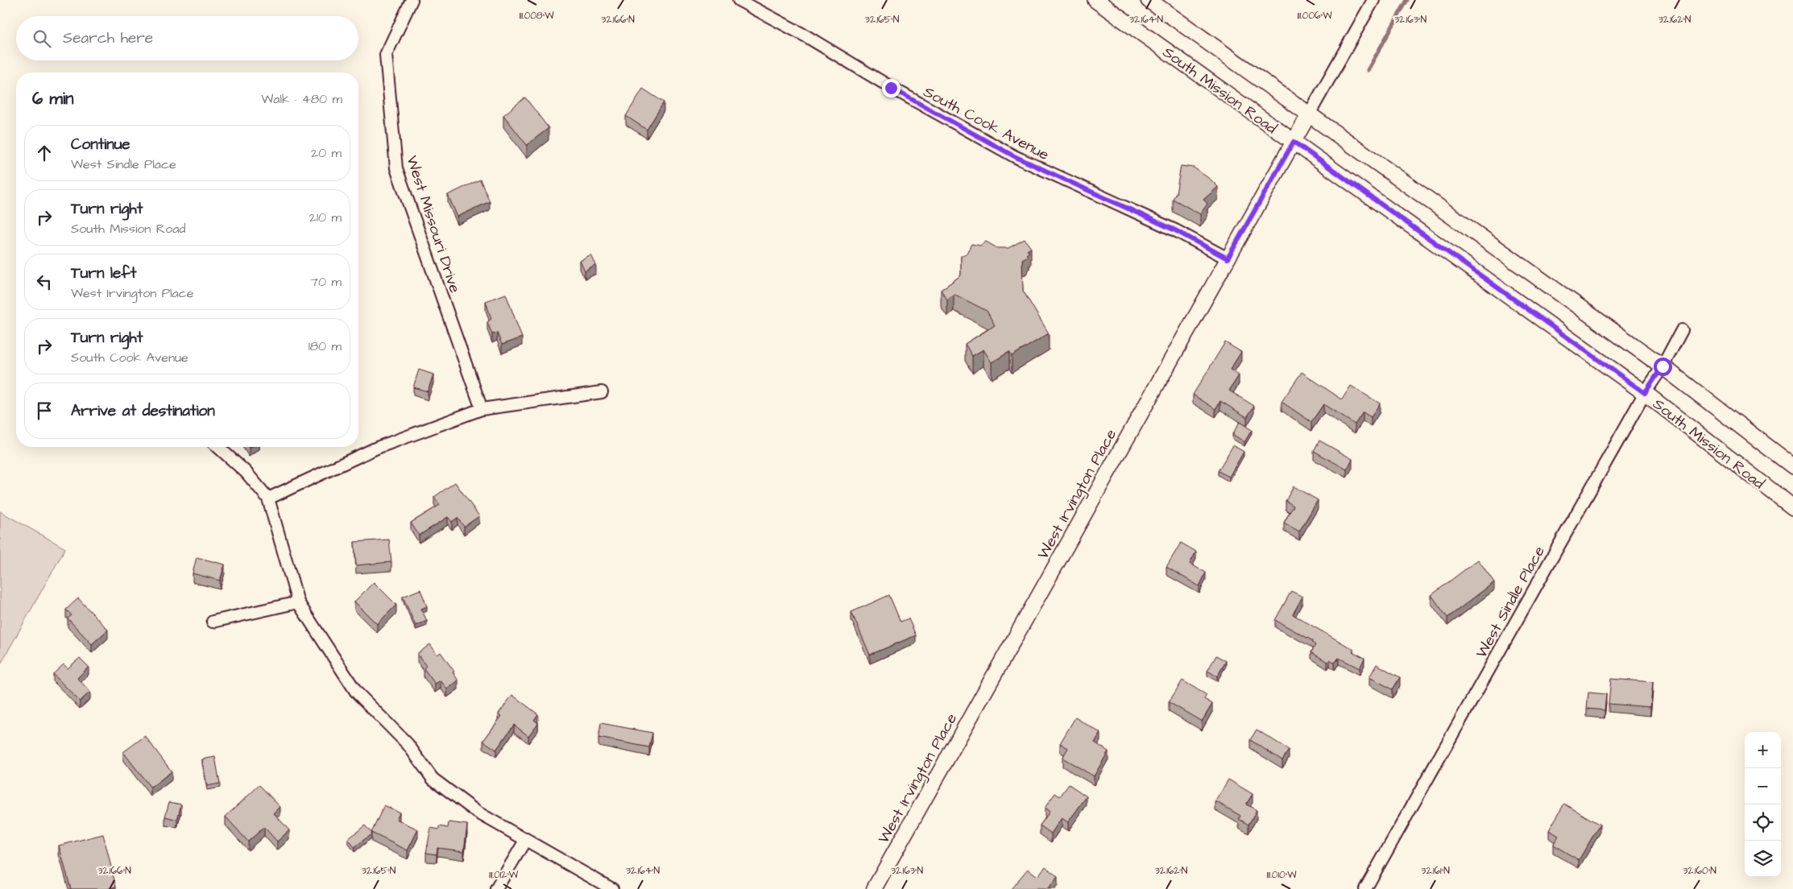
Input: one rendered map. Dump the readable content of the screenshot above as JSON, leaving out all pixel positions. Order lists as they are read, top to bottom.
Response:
{
  "streets": {
    "main road": ["South Mission Road"],
    "street": [
      "South Cook Avenue",
      "West Missouri Drive",
      "West Irvington Place",
      "West Sindle Place"
    ]
  },
  "crossings": [
    ["South Mission Road", "West Irvington Place"],
    ["South Mission Road", "West Sindle Place"],
    ["South Cook Avenue", "West Irvington Place"]
  ],
  "page": {
    "search": "Search here",
    "heading": ["6 min", "Walk · 480 m"],
    "list": [
      ["Continue", "West Sindle Place", "20 m"],
      ["Turn right", "South Mission Road", "210 m"],
      ["Turn left", "West Irvington Place", "70 m"],
      ["Turn right", "South Cook Avenue", "180 m"],
      "Arrive at destination"
    ],
    "map_buttons": ["+", "−"]
  },
  "coordinates": [
    "111.008°W",
    "111.006°W",
    "32.166°N",
    "32.165°N",
    "32.164°N",
    "32.163°N",
    "32.162°N",
    "32.161°N",
    "32.160°N",
    "111.012°W",
    "111.010°W"
  ]
}
